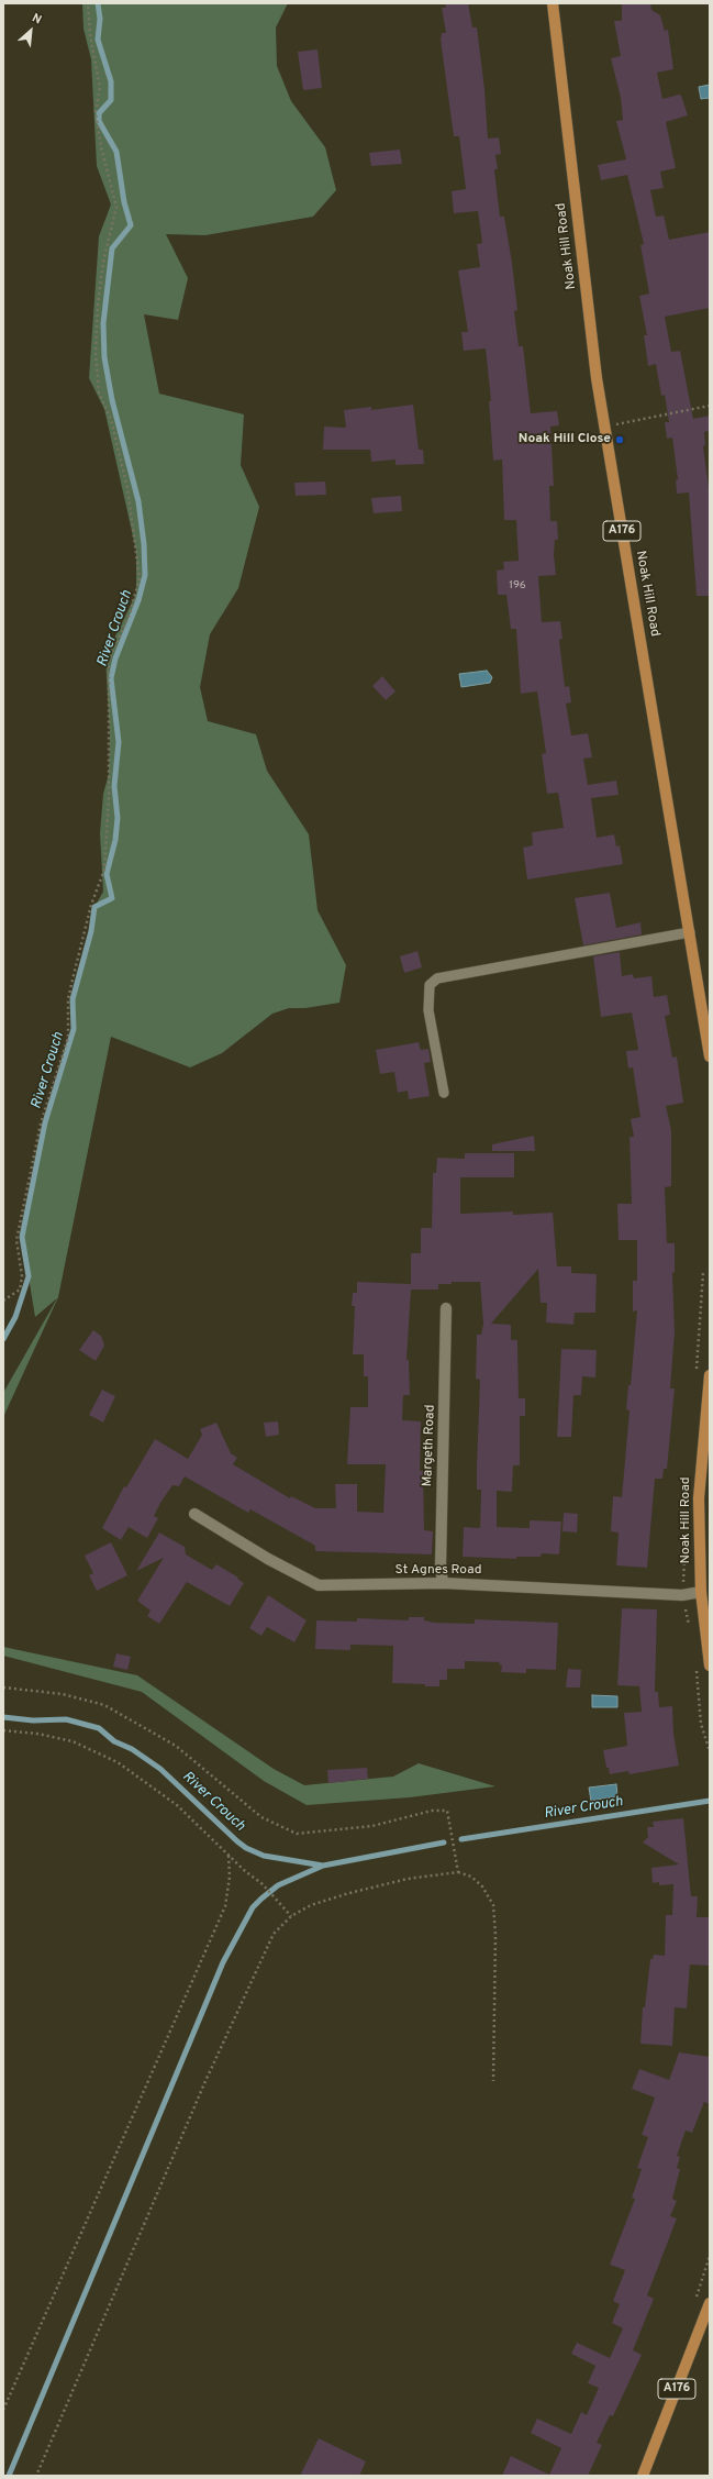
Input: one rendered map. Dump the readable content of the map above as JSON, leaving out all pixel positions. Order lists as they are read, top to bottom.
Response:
{
  "streets": {
    "main road": ["Noak Hill Road", "A176"],
    "street": ["Margeth Road", "St Agnes Road"]
  },
  "crossings": [
    ["Noak Hill Road", "St Agnes Road"],
    ["Margeth Road", "St Agnes Road"]
  ],
  "water": ["River Crouch"],
  "places": ["Noak Hill Close"],
  "house_numbers": ["196"],
  "north": "top right"
}
